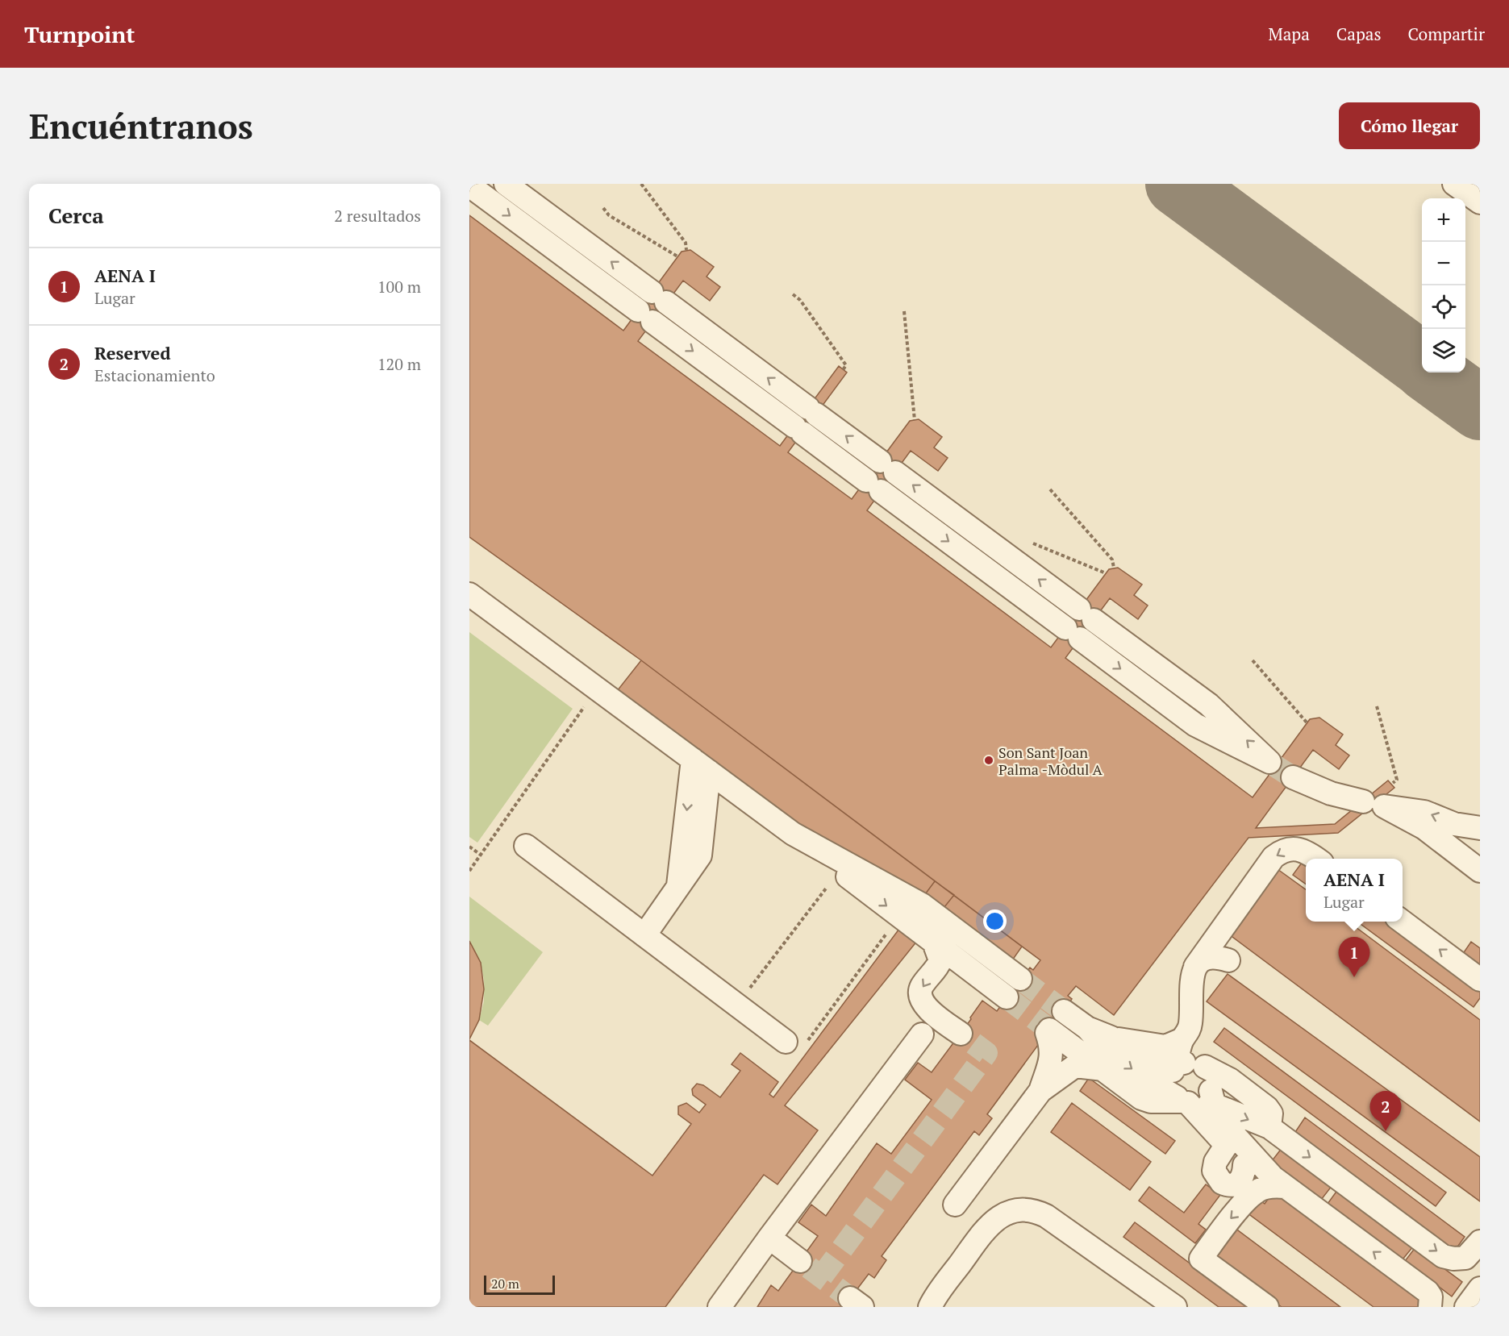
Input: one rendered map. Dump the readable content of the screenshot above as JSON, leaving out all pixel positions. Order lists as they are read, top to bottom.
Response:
{
  "places": ["Son Sant Joan Palma -Mòdul A"],
  "scale_bar": "20 m",
  "page": {
    "header": "Turnpoint",
    "nav": ["Mapa", "Capas", "Compartir"],
    "buttons": "Cómo llegar",
    "title": "Encuéntranos",
    "heading": ["Cerca", "2 resultados"],
    "map_buttons": ["+", "−"],
    "list": [
      {
        "mark": "1",
        "name": "AENA I",
        "note": "Lugar",
        "value": "100 m"
      },
      {
        "mark": "2",
        "name": "Reserved",
        "note": "Estacionamiento",
        "value": "120 m"
      }
    ],
    "popup": ["AENA I", "Lugar"],
    "pins": ["1", "2"],
    "scale": "20 m"
  }
}
